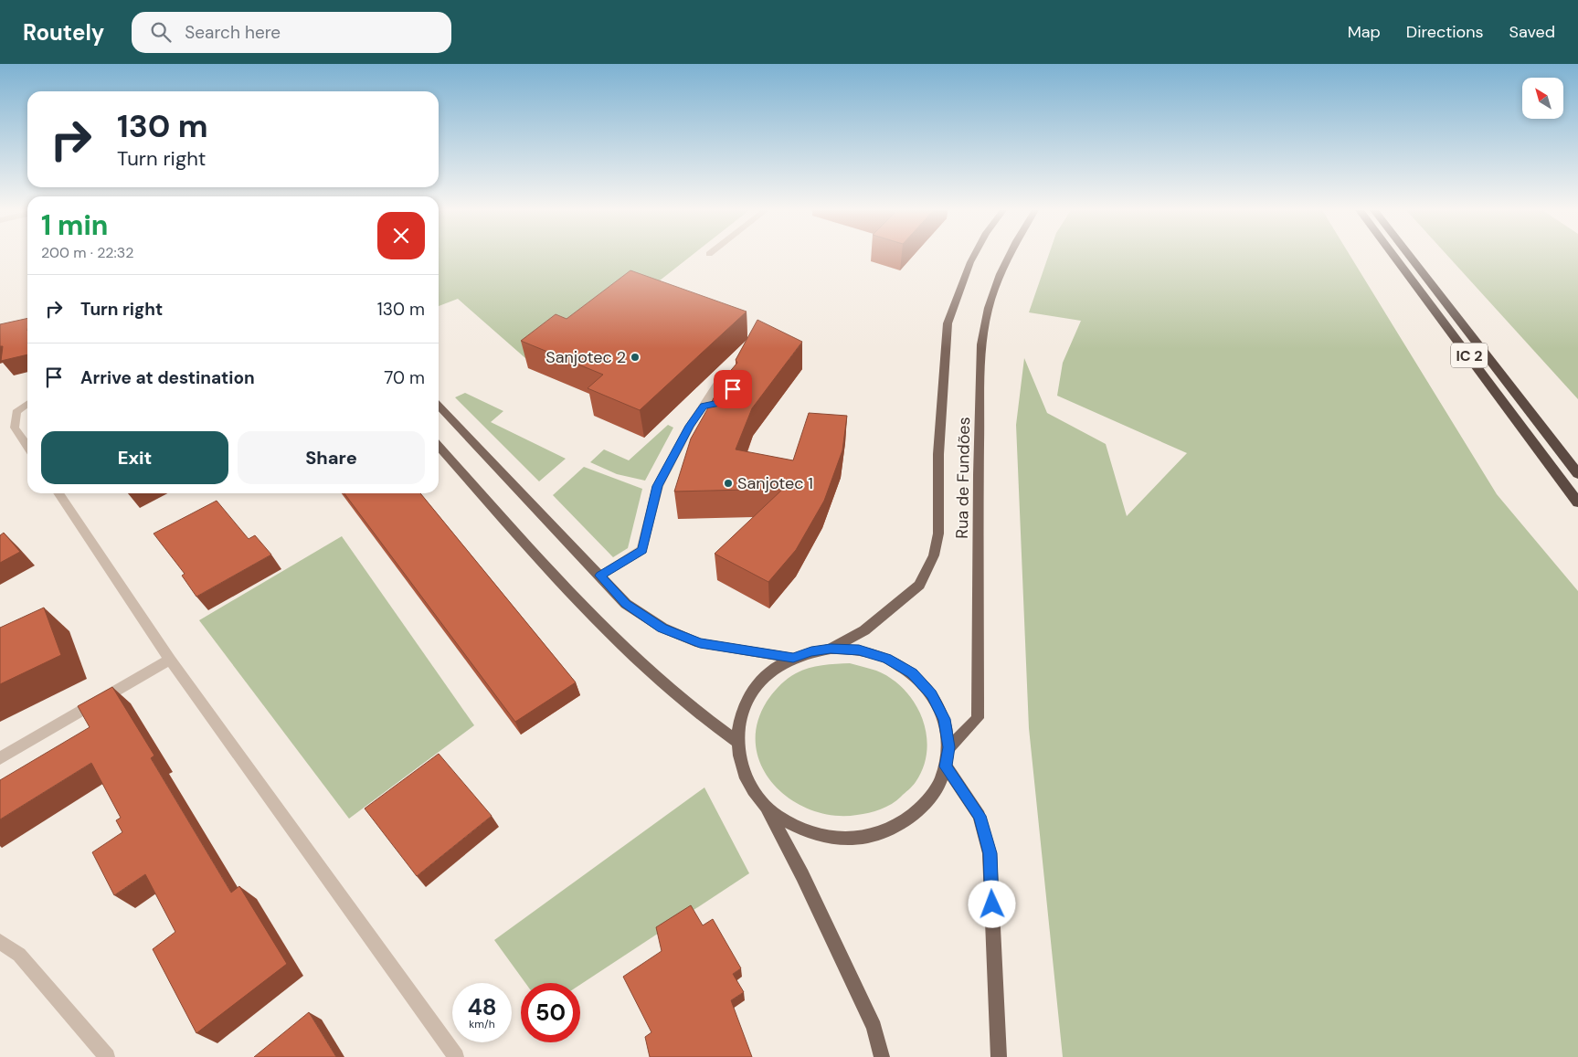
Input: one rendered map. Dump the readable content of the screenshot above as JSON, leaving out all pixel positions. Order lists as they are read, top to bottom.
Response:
{
  "streets": {
    "highway": ["IC 2"],
    "main road": ["Rua de Fundões"]
  },
  "places": ["Sanjotec 2", "Sanjotec 1"],
  "north": "top left",
  "page": {
    "header": "Routely",
    "search": "Search here",
    "nav": ["Map", "Directions", "Saved"],
    "turn": ["130 m", "Turn right"],
    "heading": ["1 min", "200 m · 22:32"],
    "list": [
      {
        "name": "Turn right",
        "value": "130 m"
      },
      {
        "name": "Arrive at destination",
        "value": "70 m"
      }
    ],
    "buttons": ["Exit", "Share"],
    "speed": "48 km/h",
    "limit": "50"
  }
}
